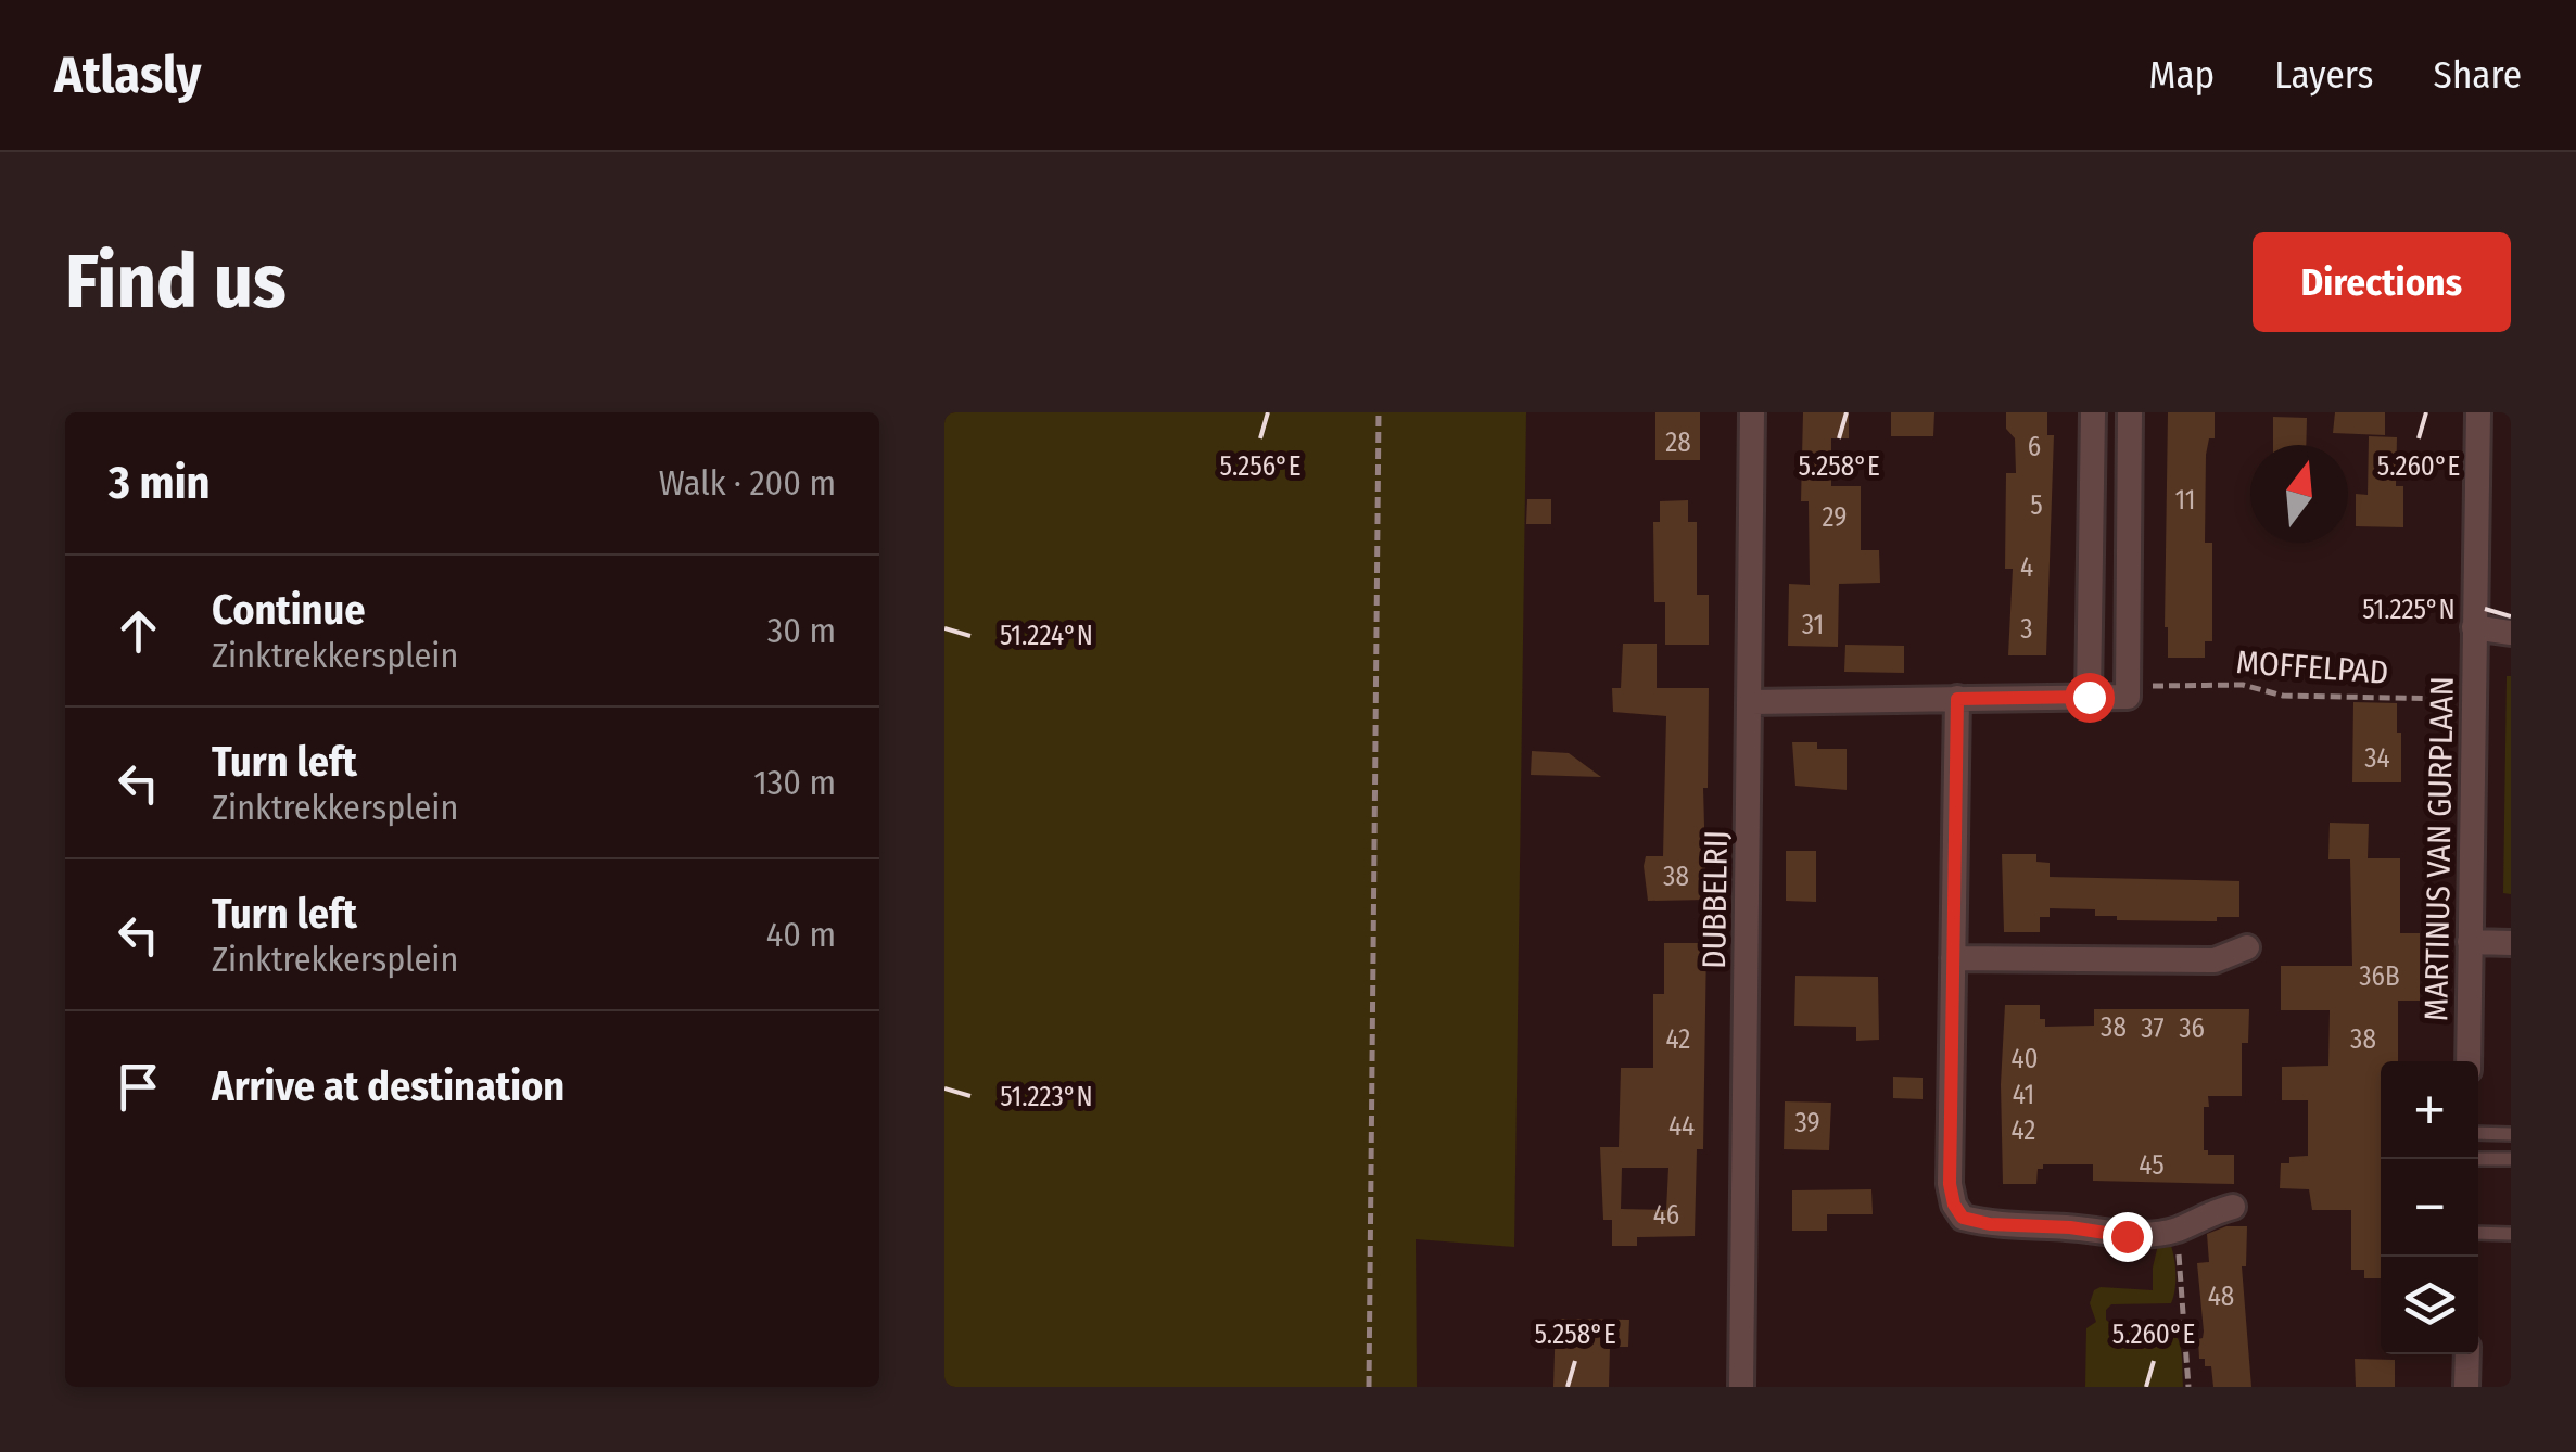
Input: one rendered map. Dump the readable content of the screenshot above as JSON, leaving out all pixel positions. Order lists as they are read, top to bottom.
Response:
{
  "streets": {
    "street": ["MARTINUS VAN GURPLAAN", "DUBBELRIJ"],
    "path": ["MOFFELPAD"]
  },
  "crossings": [
    ["MOFFELPAD", "MARTINUS VAN GURPLAAN"]
  ],
  "house_numbers": [
    "28",
    "6",
    "11",
    "5",
    "29",
    "4",
    "31",
    "3",
    "34",
    "38",
    "36B",
    "38",
    "37",
    "36",
    "42",
    "38",
    "40",
    "41",
    "39",
    "44",
    "42",
    "45",
    "46",
    "48"
  ],
  "north": "top",
  "page": {
    "header": "Atlasly",
    "nav": ["Map", "Layers", "Share"],
    "buttons": "Directions",
    "title": "Find us",
    "heading": ["3 min", "Walk · 200 m"],
    "list": [
      ["Continue", "Zinktrekkersplein", "30 m"],
      ["Turn left", "Zinktrekkersplein", "130 m"],
      ["Turn left", "Zinktrekkersplein", "40 m"],
      "Arrive at destination"
    ],
    "map_buttons": ["+", "−"]
  },
  "coordinates": [
    "5.256°E",
    "5.258°E",
    "5.260°E",
    "51.225°N",
    "51.224°N",
    "51.223°N"
  ]
}
